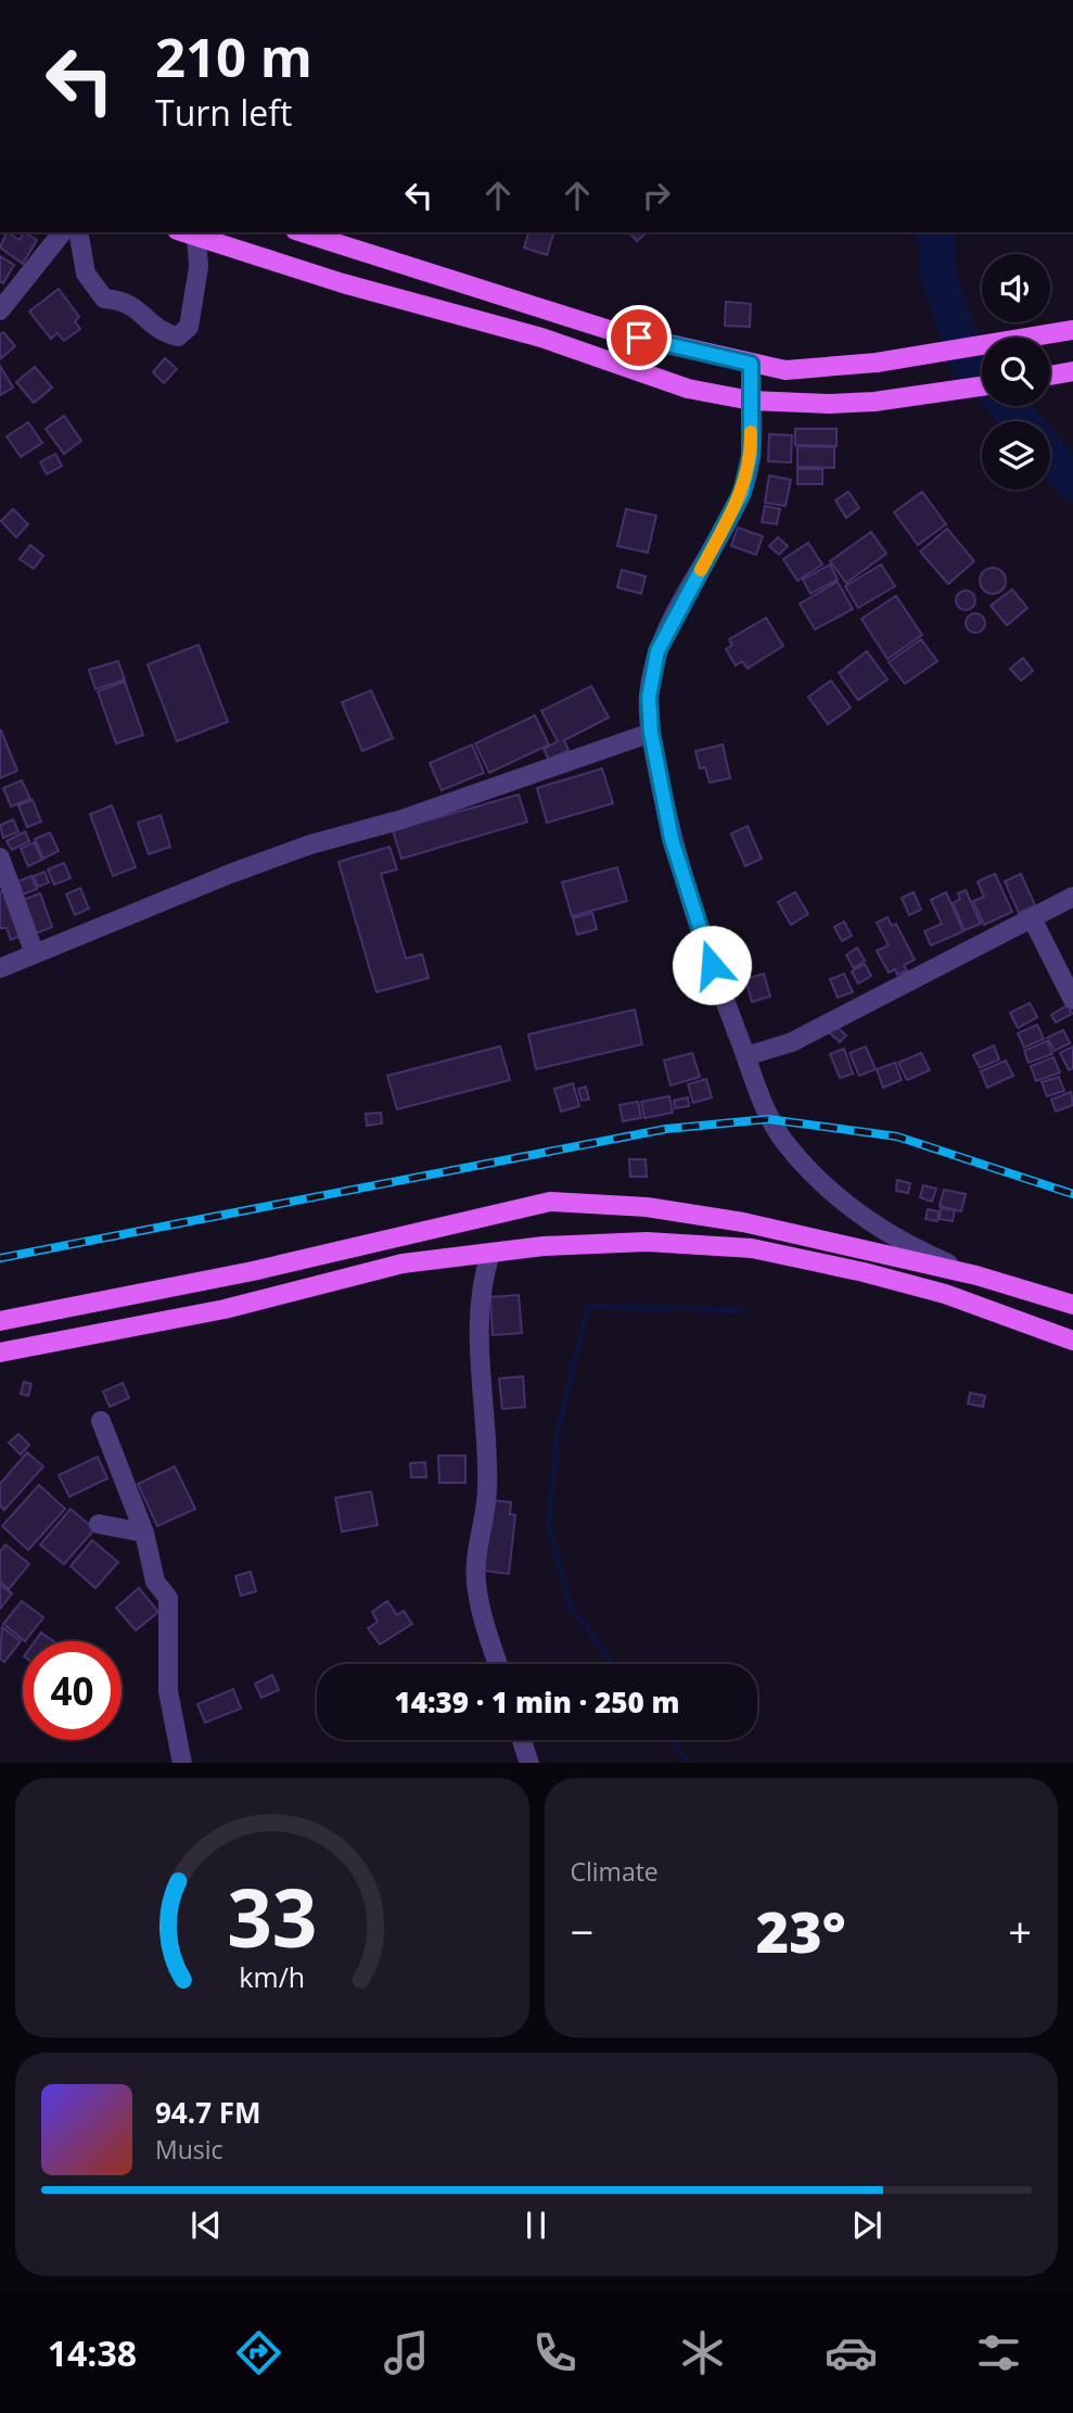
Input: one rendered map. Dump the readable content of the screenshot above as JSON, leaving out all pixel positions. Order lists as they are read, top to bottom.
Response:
{
  "page": {
    "turn": ["210 m", "Turn left"],
    "limit": "40",
    "trip": "14:39 · 1 min · 250 m",
    "tile": "Climate",
    "heat": ["−", "23°", "+"],
    "song": ["94.7 FM", "Music"],
    "tabs": "14:38",
    "gauge": ["33", "km/h"]
  }
}
